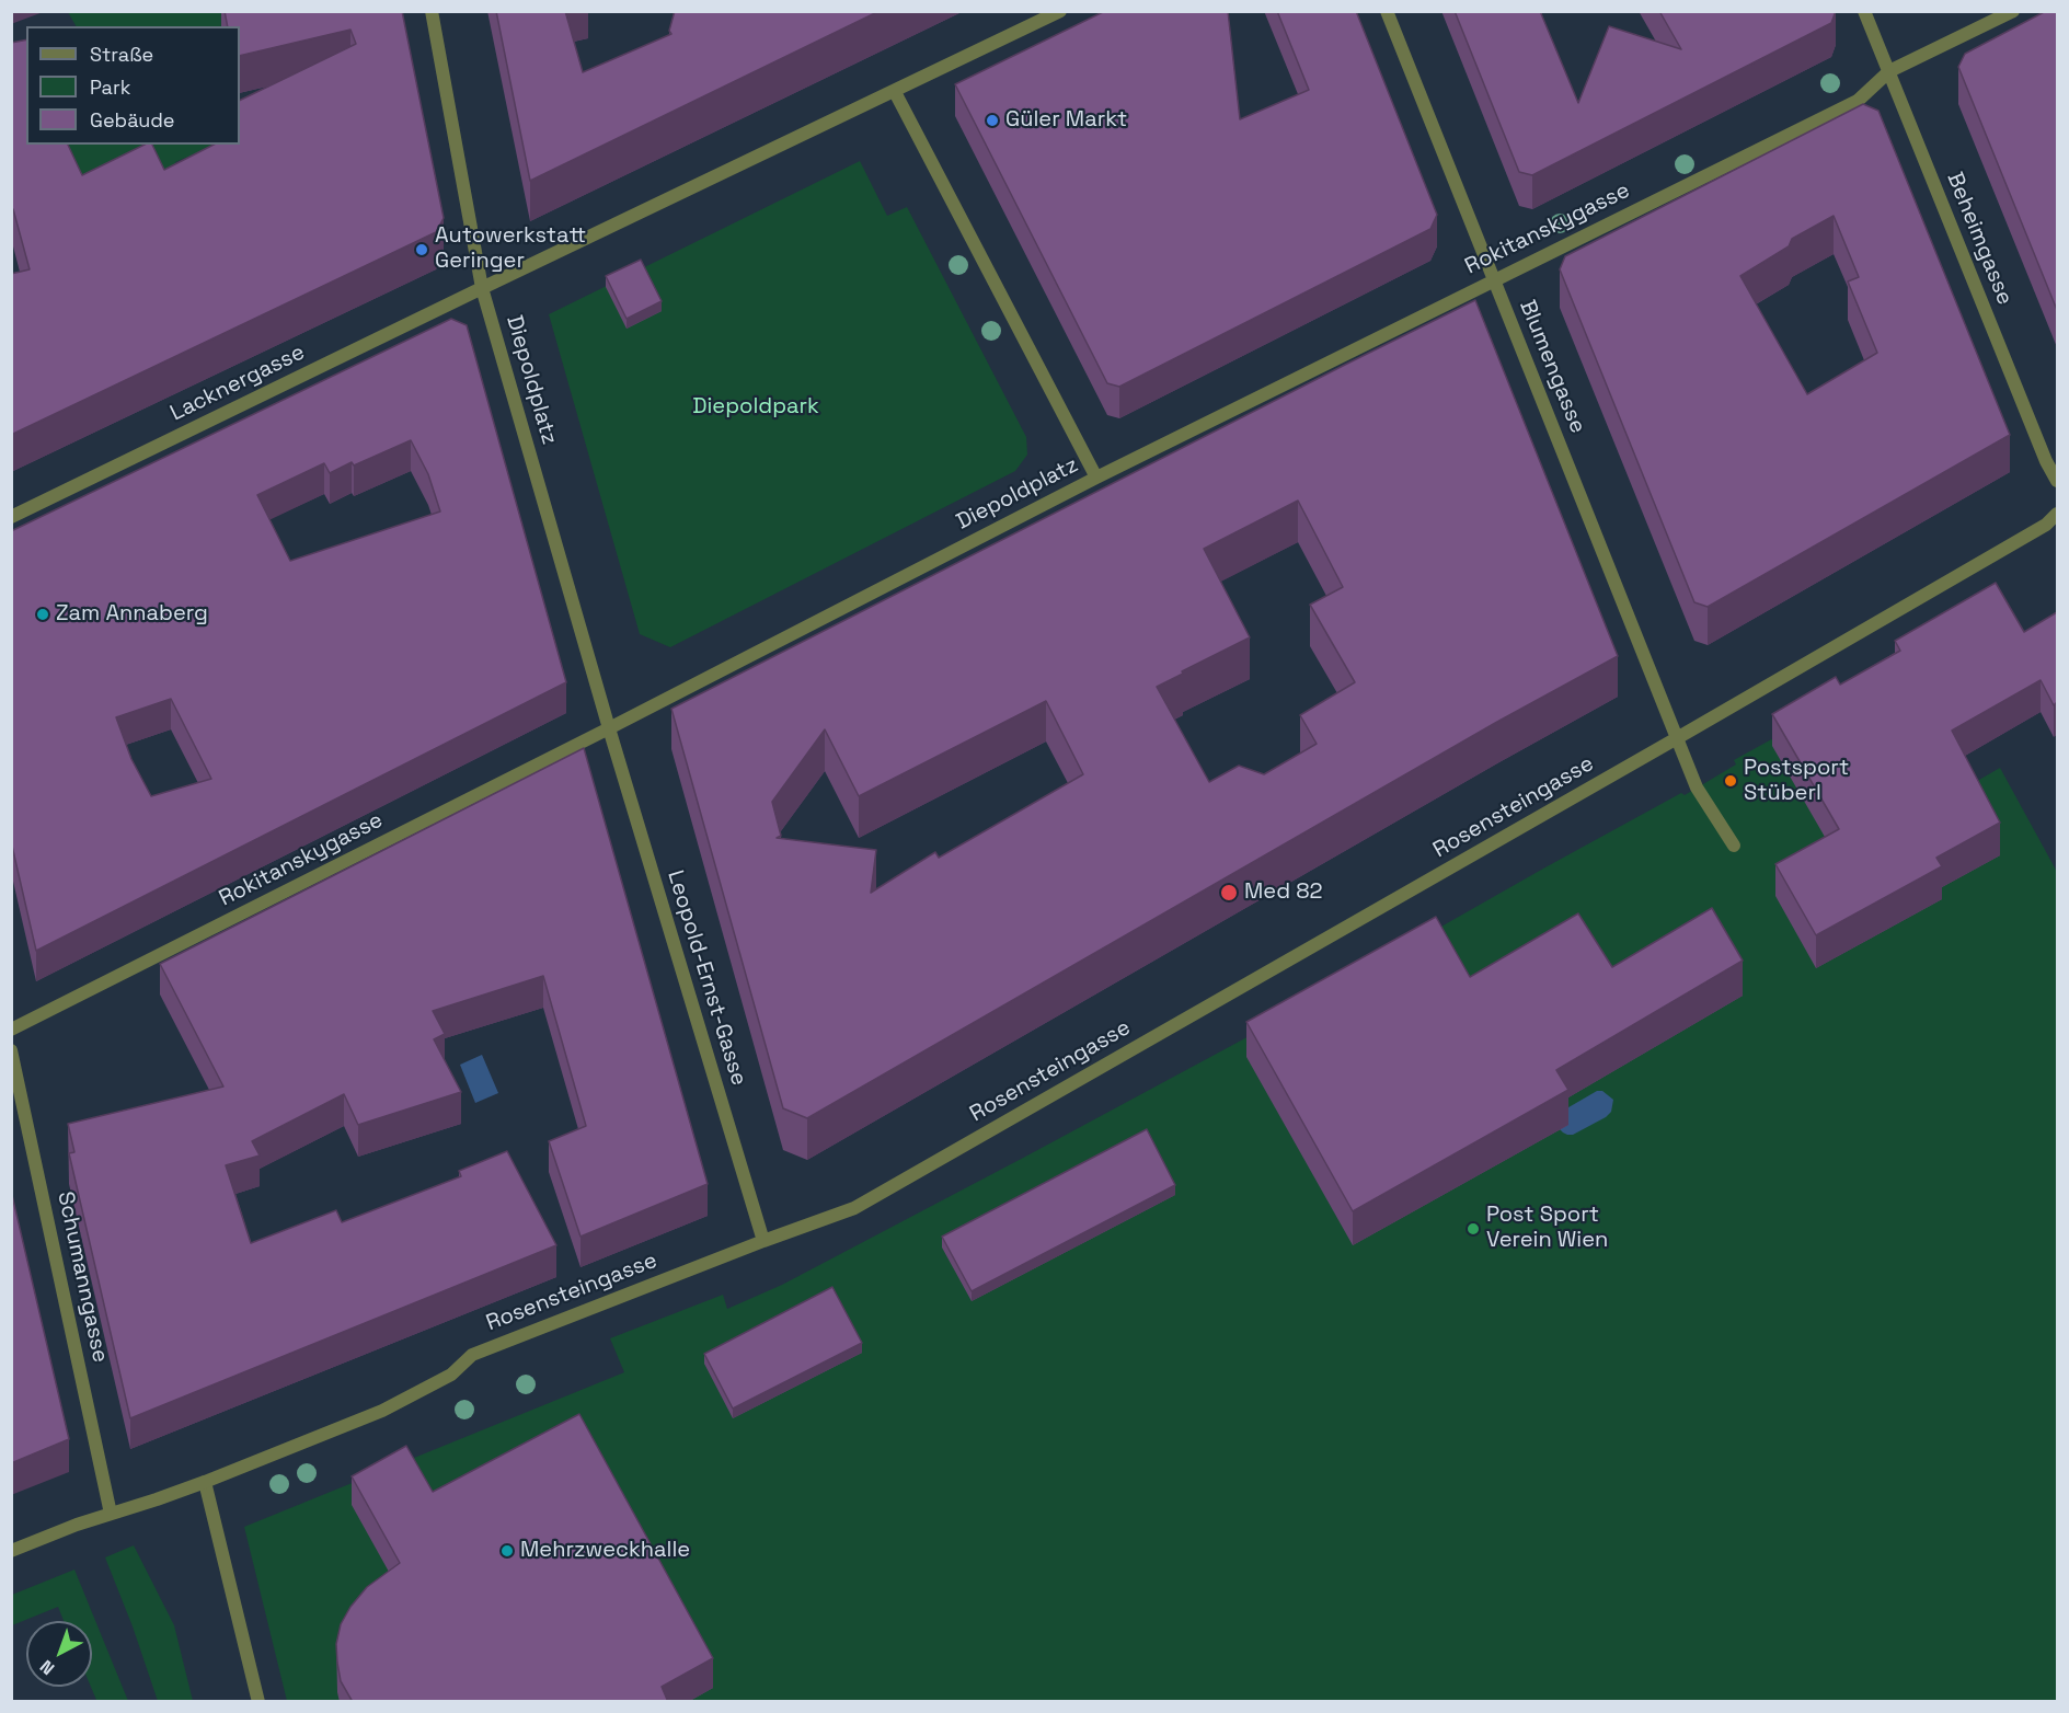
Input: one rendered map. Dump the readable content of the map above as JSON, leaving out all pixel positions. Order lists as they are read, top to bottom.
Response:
{
  "streets": {
    "street": [
      "Rokitanskygasse",
      "Beheimgasse",
      "Blumengasse",
      "Diepoldplatz",
      "Lacknergasse",
      "Rosensteingasse",
      "Leopold-Ernst-Gasse",
      "Schumanngasse"
    ]
  },
  "crossings": [
    ["Rokitanskygasse", "Beheimgasse"],
    ["Rokitanskygasse", "Blumengasse"],
    ["Rokitanskygasse", "Diepoldplatz"],
    ["Rokitanskygasse", "Leopold-Ernst-Gasse"],
    ["Blumengasse", "Rosensteingasse"],
    ["Diepoldplatz", "Lacknergasse"],
    ["Diepoldplatz", "Leopold-Ernst-Gasse"],
    ["Rosensteingasse", "Leopold-Ernst-Gasse"],
    ["Rosensteingasse", "Schumanngasse"]
  ],
  "parks": ["Diepoldpark"],
  "places": [
    "Güler Markt",
    "Autowerkstatt Geringer",
    "Zam Annaberg",
    "Postsport Stüberl",
    "Med 82",
    "Post Sport Verein Wien",
    "Mehrzweckhalle"
  ],
  "legend": ["Straße", "Park", "Gebäude"],
  "north": "bottom left"
}
